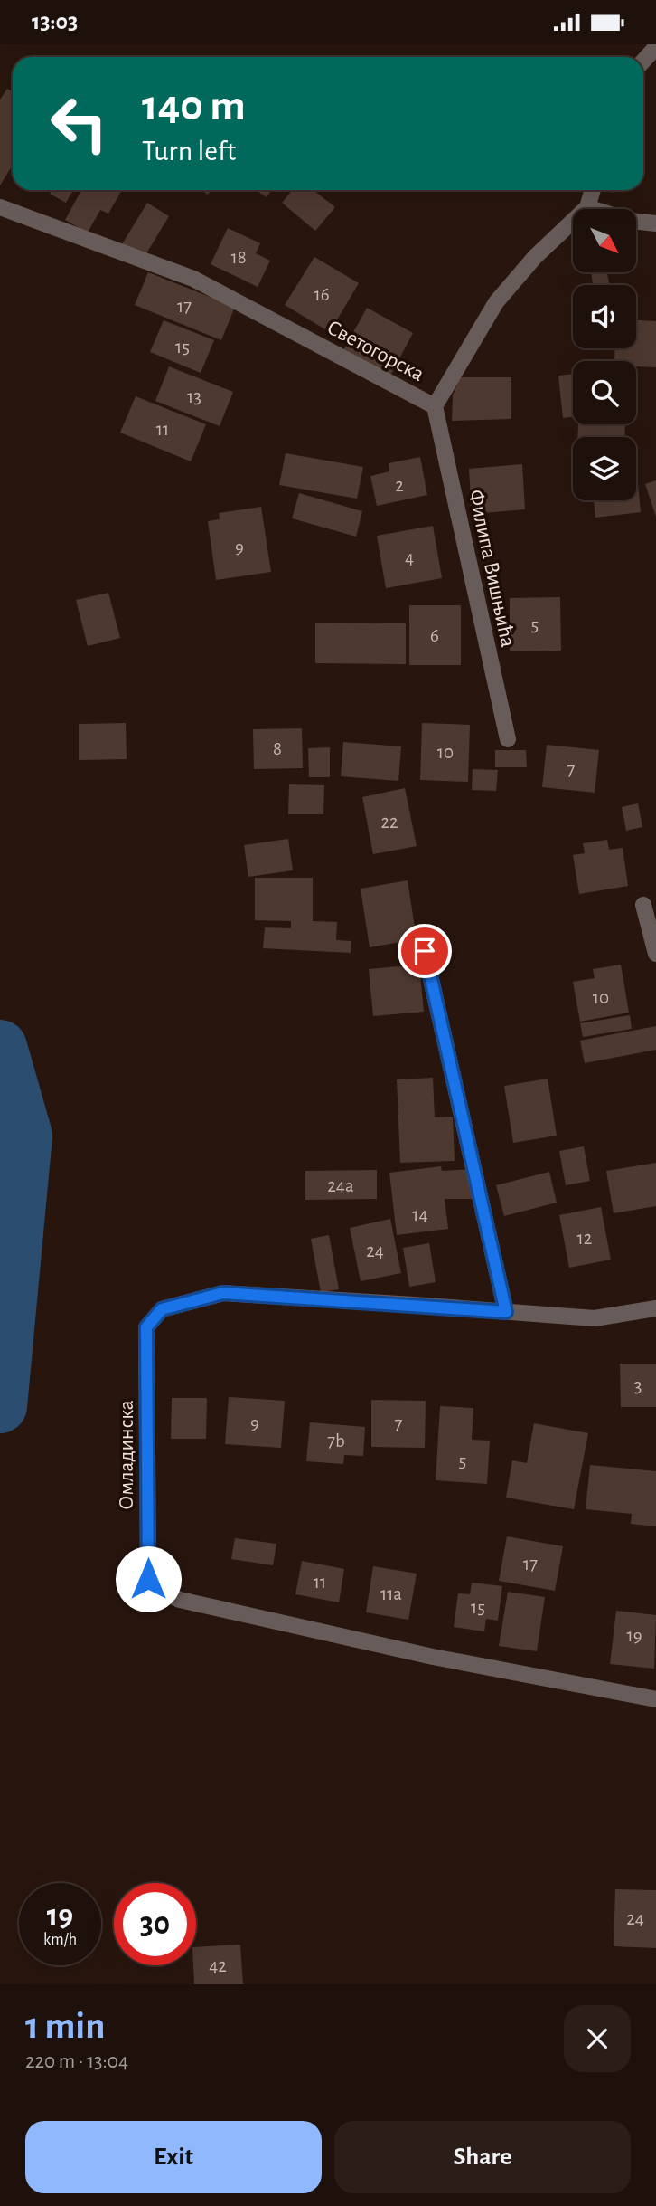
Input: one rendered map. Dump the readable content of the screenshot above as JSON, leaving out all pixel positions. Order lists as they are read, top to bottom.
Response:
{
  "streets": {
    "street": ["Светогорска", "Филипа Вишњића", "Омладинска"]
  },
  "crossings": [
    ["Светогорска", "Филипа Вишњића"]
  ],
  "house_numbers": [
    "18",
    "16",
    "17",
    "15",
    "13",
    "11",
    "2",
    "9",
    "4",
    "5",
    "6",
    "8",
    "10",
    "7",
    "22",
    "10",
    "24a",
    "14",
    "12",
    "24",
    "3",
    "9",
    "7",
    "7b",
    "5",
    "17",
    "11",
    "11a",
    "15",
    "19",
    "24",
    "42"
  ],
  "north": "bottom right",
  "page": {
    "status": "13:03",
    "turn": ["140 m", "Turn left"],
    "speed": "19 km/h",
    "limit": "30",
    "heading": ["1 min", "220 m · 13:04"],
    "buttons": ["Exit", "Share"]
  }
}
